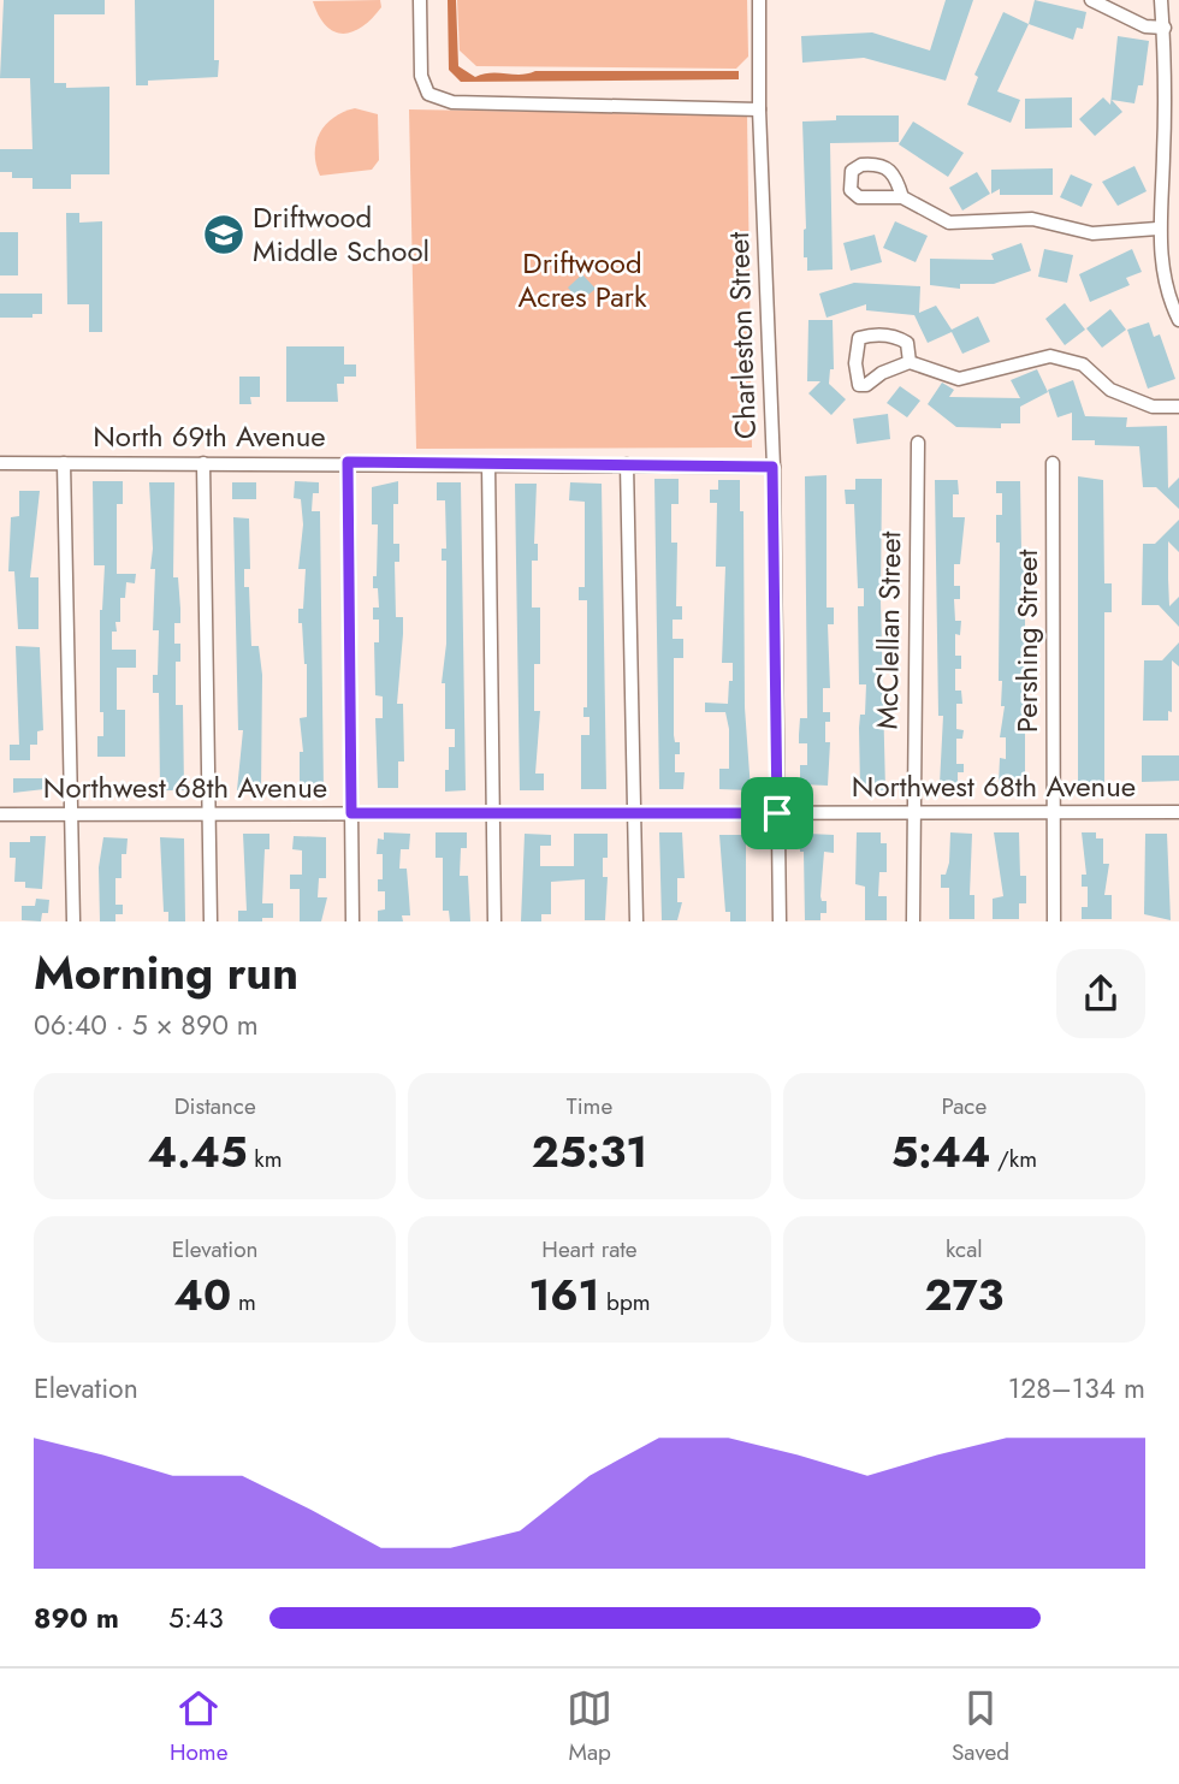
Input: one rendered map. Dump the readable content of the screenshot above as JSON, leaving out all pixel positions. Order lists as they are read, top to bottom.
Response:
{
  "streets": {
    "street": [
      "Charleston Street",
      "North 69th Avenue",
      "McClellan Street",
      "Pershing Street",
      "Northwest 68th Avenue"
    ]
  },
  "crossings": [
    ["Charleston Street", "North 69th Avenue"],
    ["Charleston Street", "Northwest 68th Avenue"],
    ["McClellan Street", "Northwest 68th Avenue"],
    ["Pershing Street", "Northwest 68th Avenue"]
  ],
  "parks": ["Driftwood Acres Park"],
  "places": {
    "school or university": ["Driftwood Middle School"]
  },
  "page": {
    "heading": ["Morning run", "06:40 · 5 × 890 m"],
    "stats": [
      ["Distance", "4.45 km"],
      ["Time", "25:31"],
      ["Pace", "5:44 /km"],
      ["Elevation", "40 m"],
      ["Heart rate", "161 bpm"],
      ["kcal", "273"]
    ],
    "chart": ["Elevation", "128–134 m"],
    "list": [
      {
        "name": "890 m",
        "note": "5:43"
      }
    ],
    "tabs": ["Home", "Map", "Saved"]
  }
}
